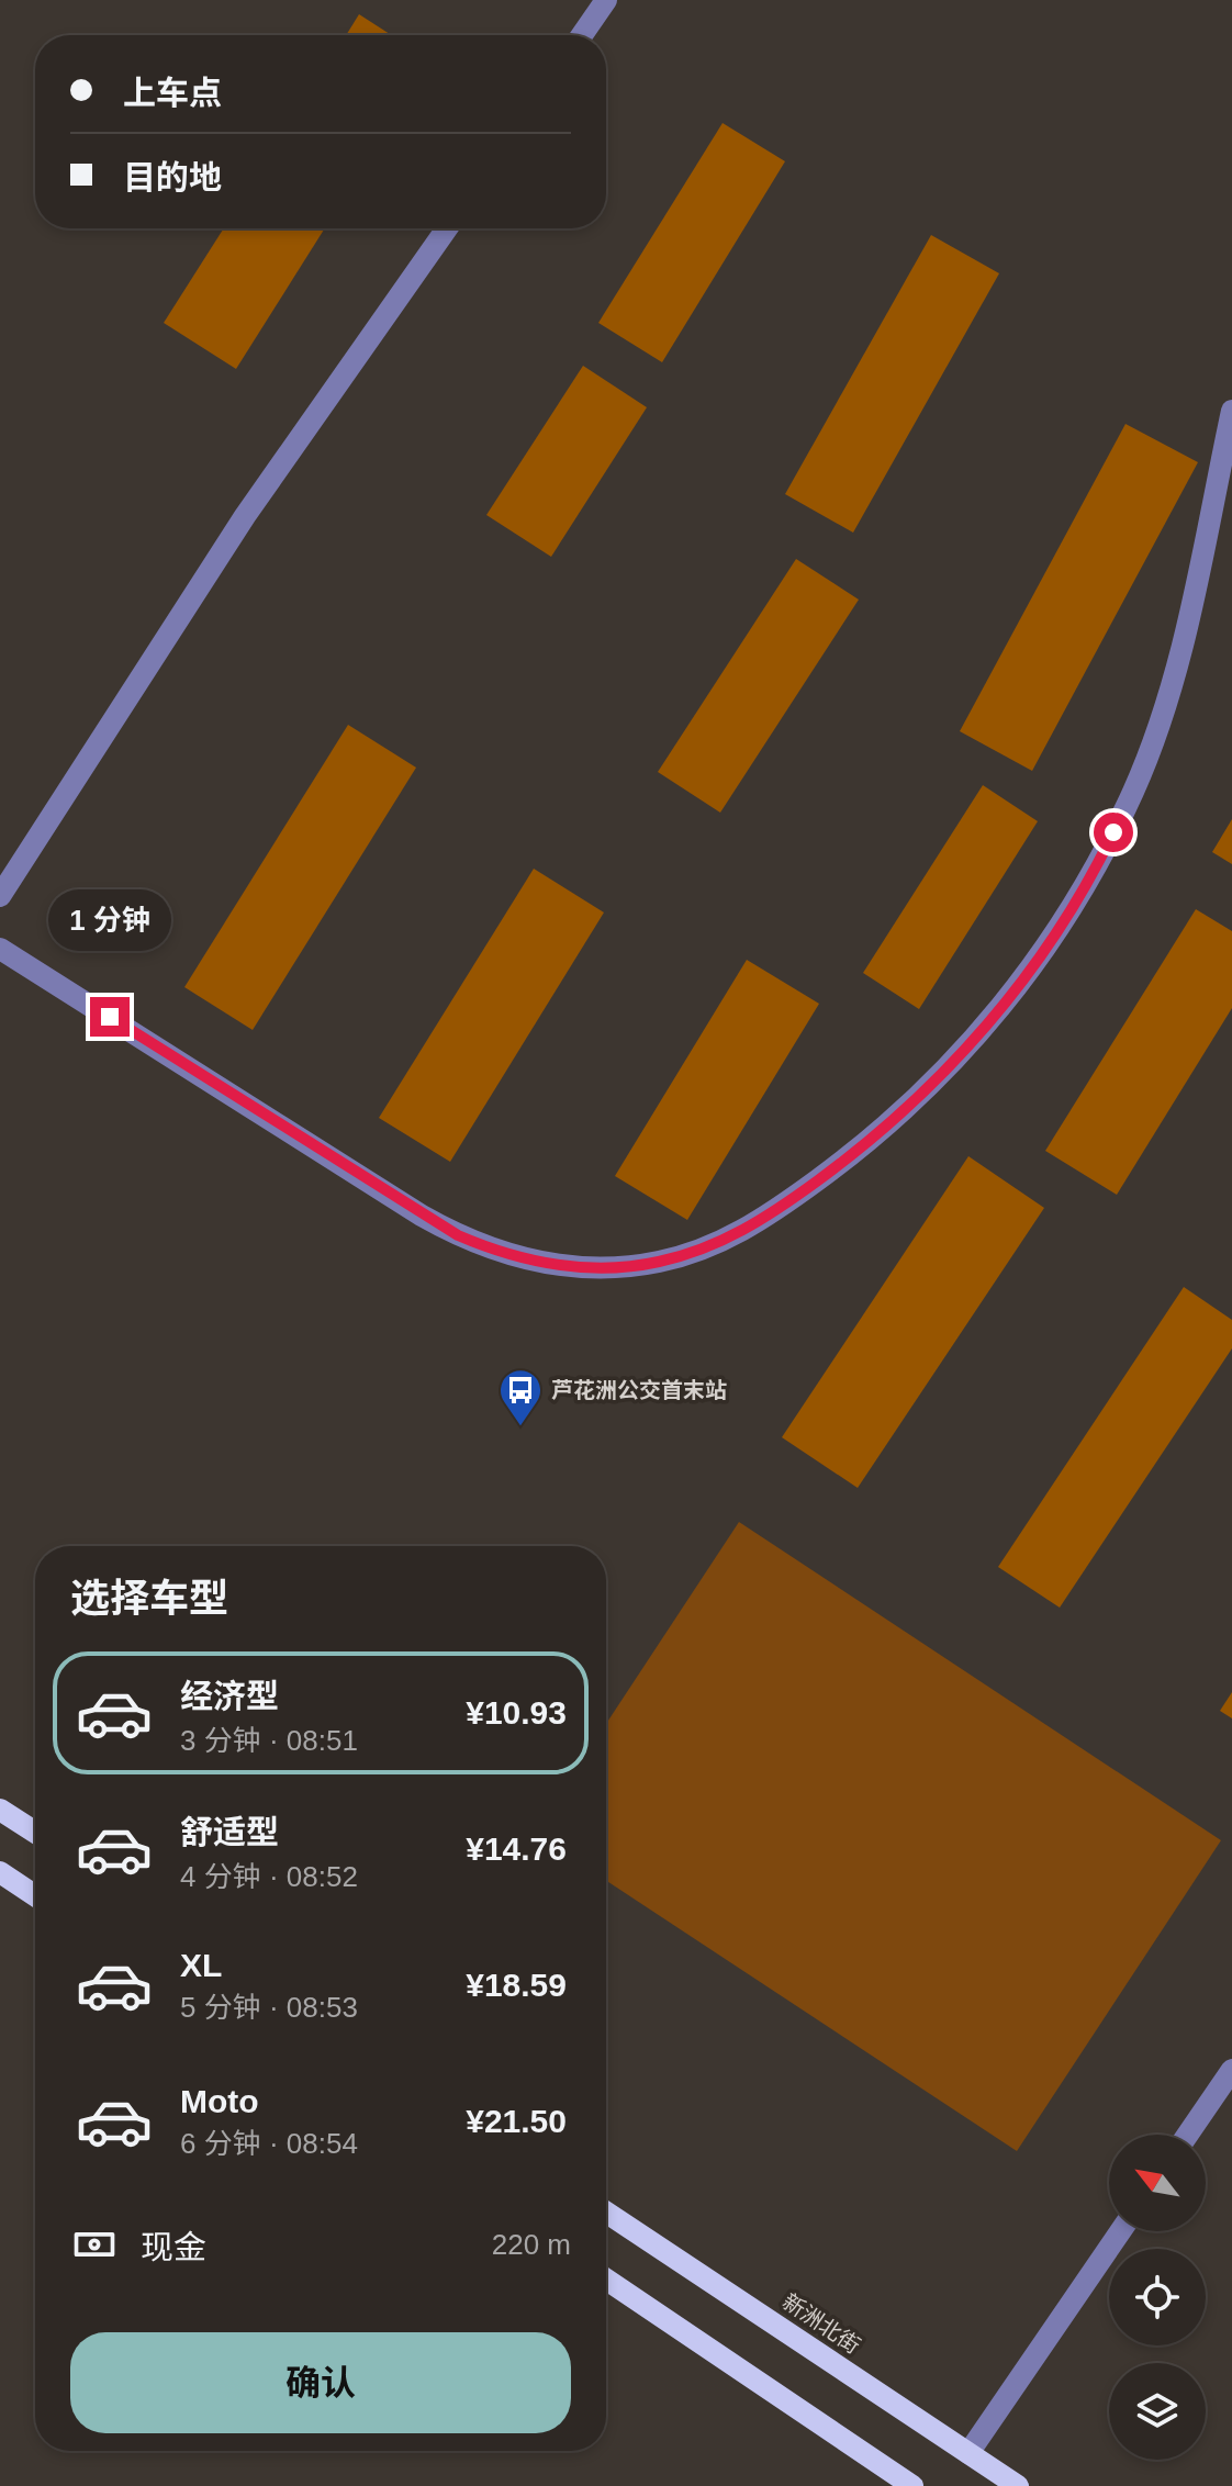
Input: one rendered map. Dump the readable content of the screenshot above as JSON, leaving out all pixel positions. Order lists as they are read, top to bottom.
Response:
{
  "streets": {
    "main road": ["新洲北街"]
  },
  "places": {
    "bus stop": ["芦花洲公交首末站"]
  },
  "north": "top left",
  "page": {
    "banner": ["上车点", "目的地"],
    "bubble": "1 分钟",
    "heading": "选择车型",
    "list": [
      {
        "name": "经济型",
        "note": "3 分钟 · 08:51",
        "value": "¥10.93"
      },
      {
        "name": "舒适型",
        "note": "4 分钟 · 08:52",
        "value": "¥14.76"
      },
      {
        "name": "XL",
        "note": "5 分钟 · 08:53",
        "value": "¥18.59"
      },
      {
        "name": "Moto",
        "note": "6 分钟 · 08:54",
        "value": "¥21.50"
      }
    ],
    "pay": ["现金", "220 m"],
    "buttons": "确认"
  }
}
